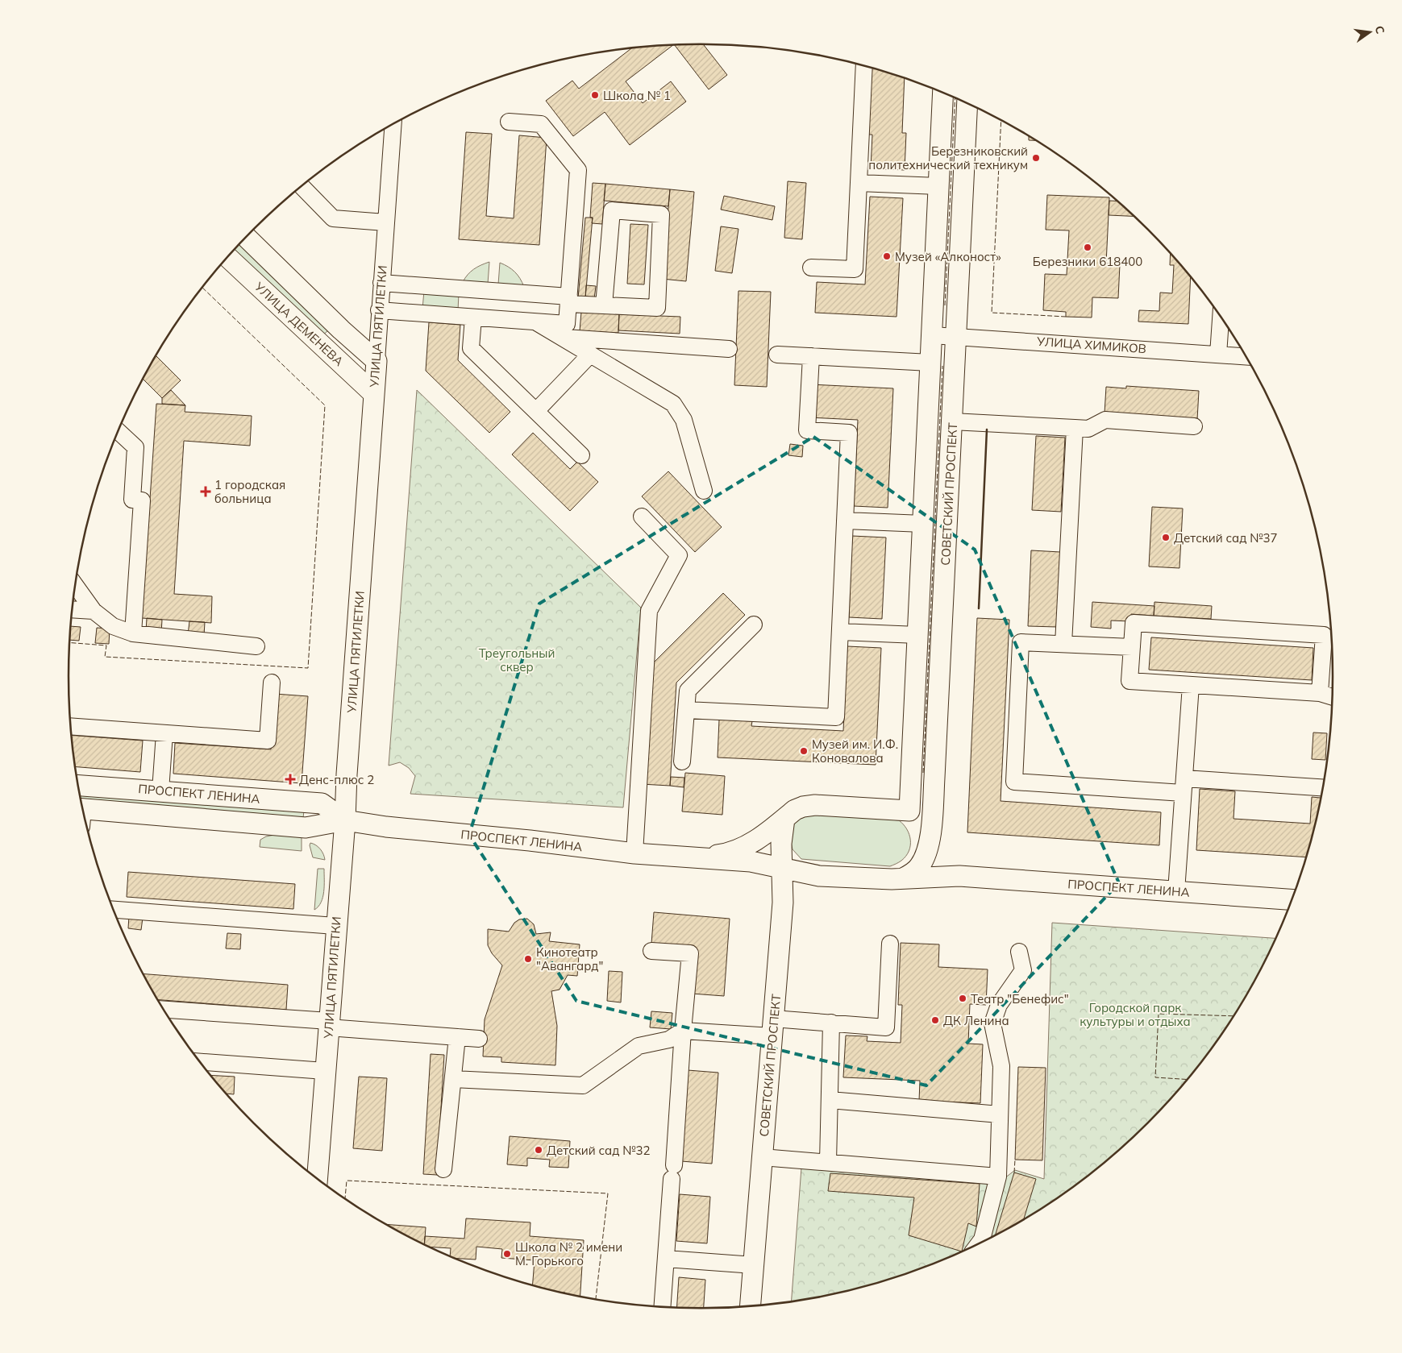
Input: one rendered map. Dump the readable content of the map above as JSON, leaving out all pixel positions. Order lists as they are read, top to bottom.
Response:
{
  "streets": {
    "main road": [
      "УЛИЦА ДЕМЕНЕВА",
      "УЛИЦА ПЯТИЛЕТКИ",
      "СОВЕТСКИЙ ПРОСПЕКТ",
      "ПРОСПЕКТ ЛЕНИНА"
    ],
    "street": ["УЛИЦА ХИМИКОВ"]
  },
  "crossings": [
    ["УЛИЦА ДЕМЕНЕВА", "УЛИЦА ПЯТИЛЕТКИ"],
    ["УЛИЦА ПЯТИЛЕТКИ", "ПРОСПЕКТ ЛЕНИНА"],
    ["УЛИЦА ХИМИКОВ", "СОВЕТСКИЙ ПРОСПЕКТ"],
    ["СОВЕТСКИЙ ПРОСПЕКТ", "ПРОСПЕКТ ЛЕНИНА"]
  ],
  "parks": ["Треугольный сквер", "Городской парк культуры и отдыха"],
  "places": {
    "other": [
      "Школа № 1",
      "Березниковский политехнический техникум",
      "Березники 618400",
      "Музей «Алконост»",
      "Детский сад №37",
      "Музей им. И.Ф. Коновалова",
      "Кинотеатр \"Авангард\"",
      "Театр \"Бенефис\"",
      "ДК Ленина",
      "Детский сад №32",
      "Школа № 2 имени М. Горького"
    ],
    "health": ["1 городская больница", "Денс-плюс 2"]
  },
  "north": "right"
}
